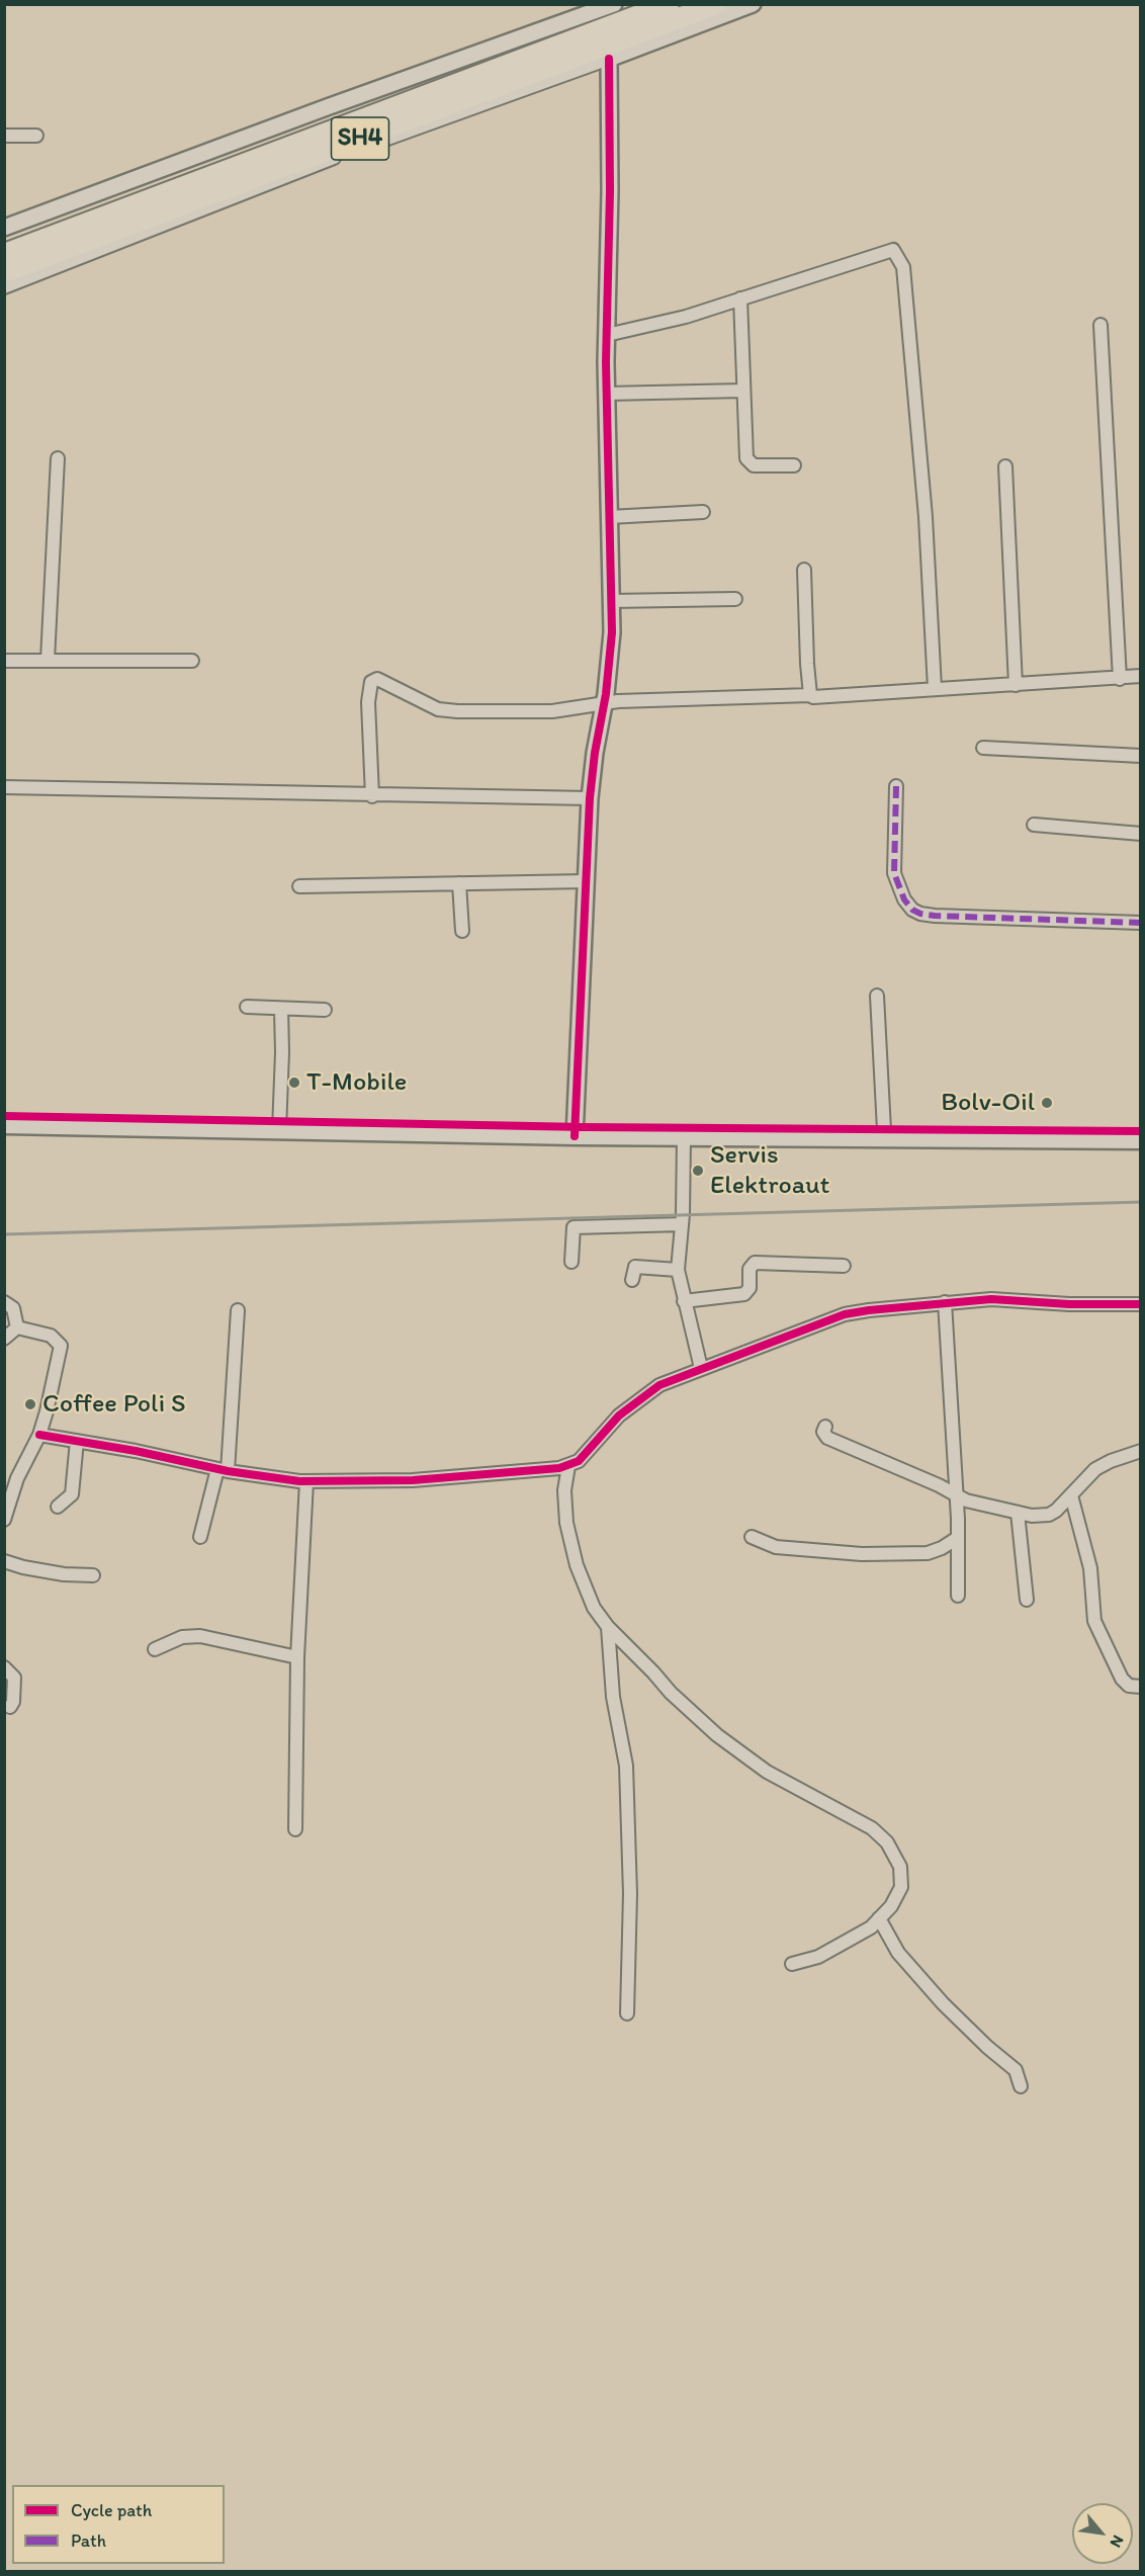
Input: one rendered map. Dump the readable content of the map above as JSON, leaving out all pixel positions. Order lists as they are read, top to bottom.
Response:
{
  "streets": {
    "highway": ["SH4"]
  },
  "places": [
    "T-Mobile",
    "Bolv-Oil",
    "Servis Elektroaut",
    "Coffee Poli S"
  ],
  "legend": ["Cycle path", "Path"],
  "north": "bottom right"
}
